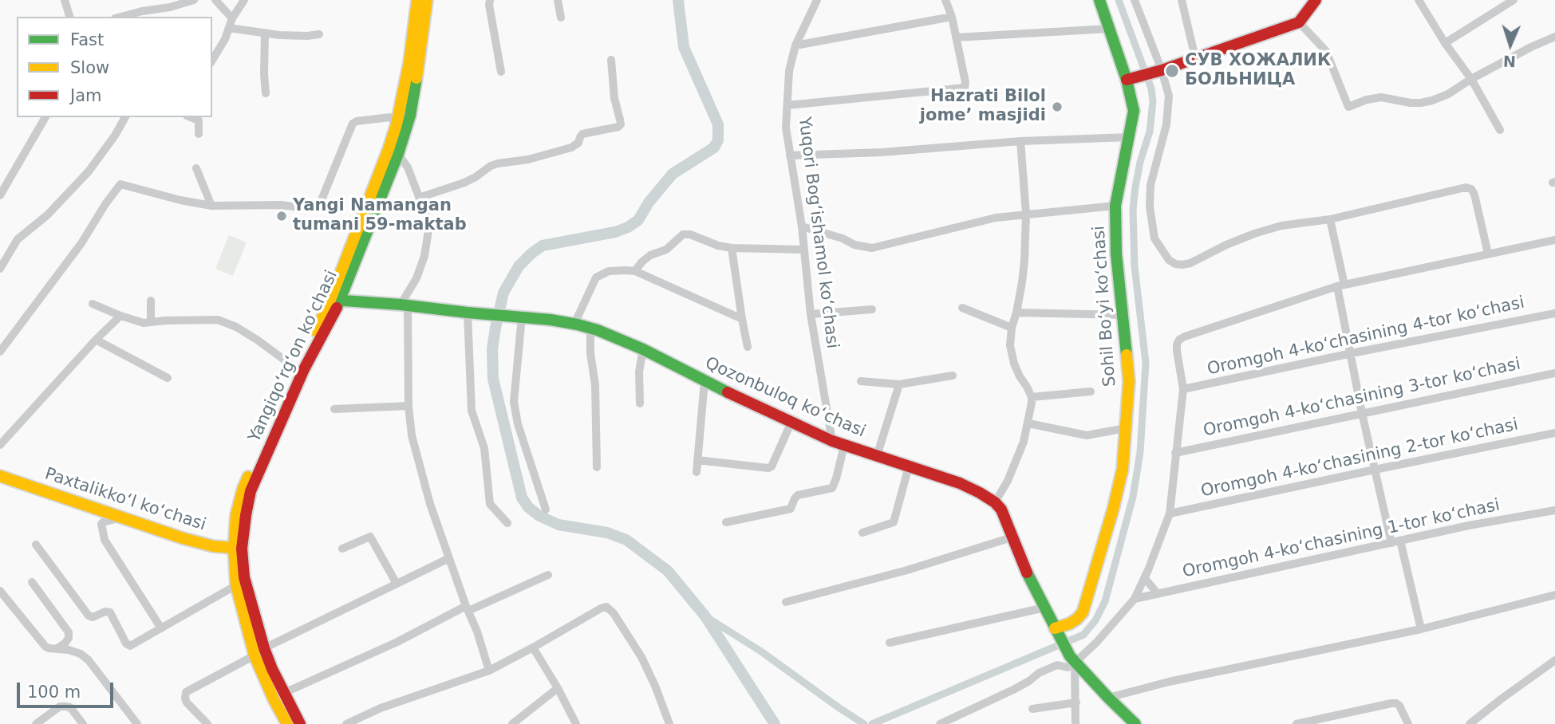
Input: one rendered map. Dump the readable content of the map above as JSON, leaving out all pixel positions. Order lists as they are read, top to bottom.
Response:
{
  "streets": {
    "main road": [
      "Sohil Boʻyi koʻchasi",
      "Yangiqoʻrgʻon koʻchasi",
      "Qozonbuloq koʻchasi",
      "Paxtalikkoʻl koʻchasi"
    ],
    "street": [
      "Yuqori Bogʻishamol koʻchasi",
      "Oromgoh 4-koʻchasining 4-tor koʻchasi",
      "Oromgoh 4-koʻchasining 3-tor koʻchasi",
      "Oromgoh 4-koʻchasining 2-tor koʻchasi",
      "Oromgoh 4-koʻchasining 1-tor koʻchasi"
    ]
  },
  "crossings": [
    ["Yuqori Bogʻishamol koʻchasi", "Qozonbuloq koʻchasi"],
    ["Yangiqoʻrgʻon koʻchasi", "Qozonbuloq koʻchasi"],
    ["Yangiqoʻrgʻon koʻchasi", "Paxtalikkoʻl koʻchasi"]
  ],
  "places": ["СУВ ХОЖАЛИК БОЛЬНИЦА", "Hazrati Bilol jome’ masjidi", "Yangi Namangan tumani 59-maktab"],
  "legend": ["Fast", "Slow", "Jam"],
  "scale_bar": "100 m",
  "north": "bottom"
}
